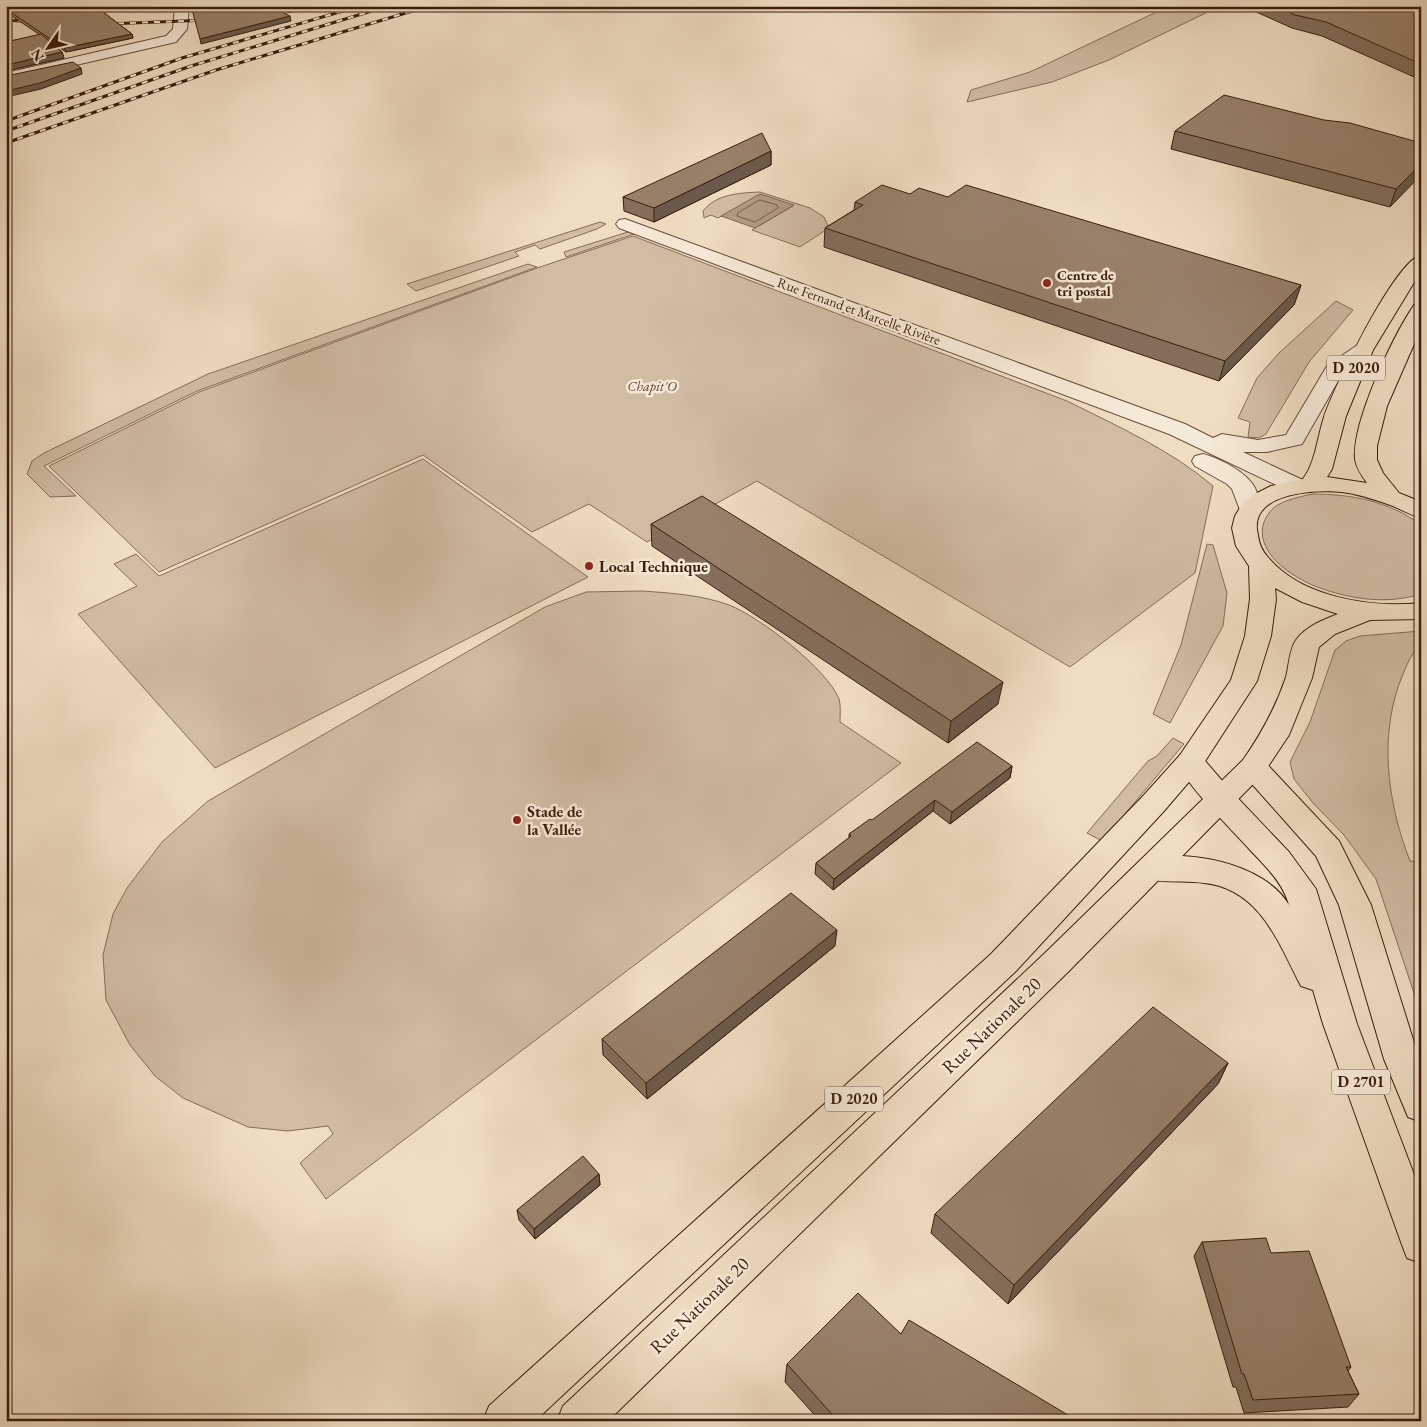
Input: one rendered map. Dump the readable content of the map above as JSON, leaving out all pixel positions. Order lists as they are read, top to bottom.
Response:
{
  "streets": {
    "main road": ["D 2020", "Rue Nationale 20", "D 2701"],
    "street": ["Rue Fernand et Marcelle Rivière"]
  },
  "crossings": [
    ["Rue Fernand et Marcelle Rivière", "D 2020"],
    ["Rue Fernand et Marcelle Rivière", "Rue Nationale 20"],
    ["D 2020", "Rue Nationale 20"],
    ["D 2020", "D 2701"],
    ["Rue Nationale 20", "D 2701"]
  ],
  "parks": ["Chapit'O"],
  "places": ["Centre de tri postal", "Local Technique", "Stade de la Vallée"],
  "north": "bottom left"
}
